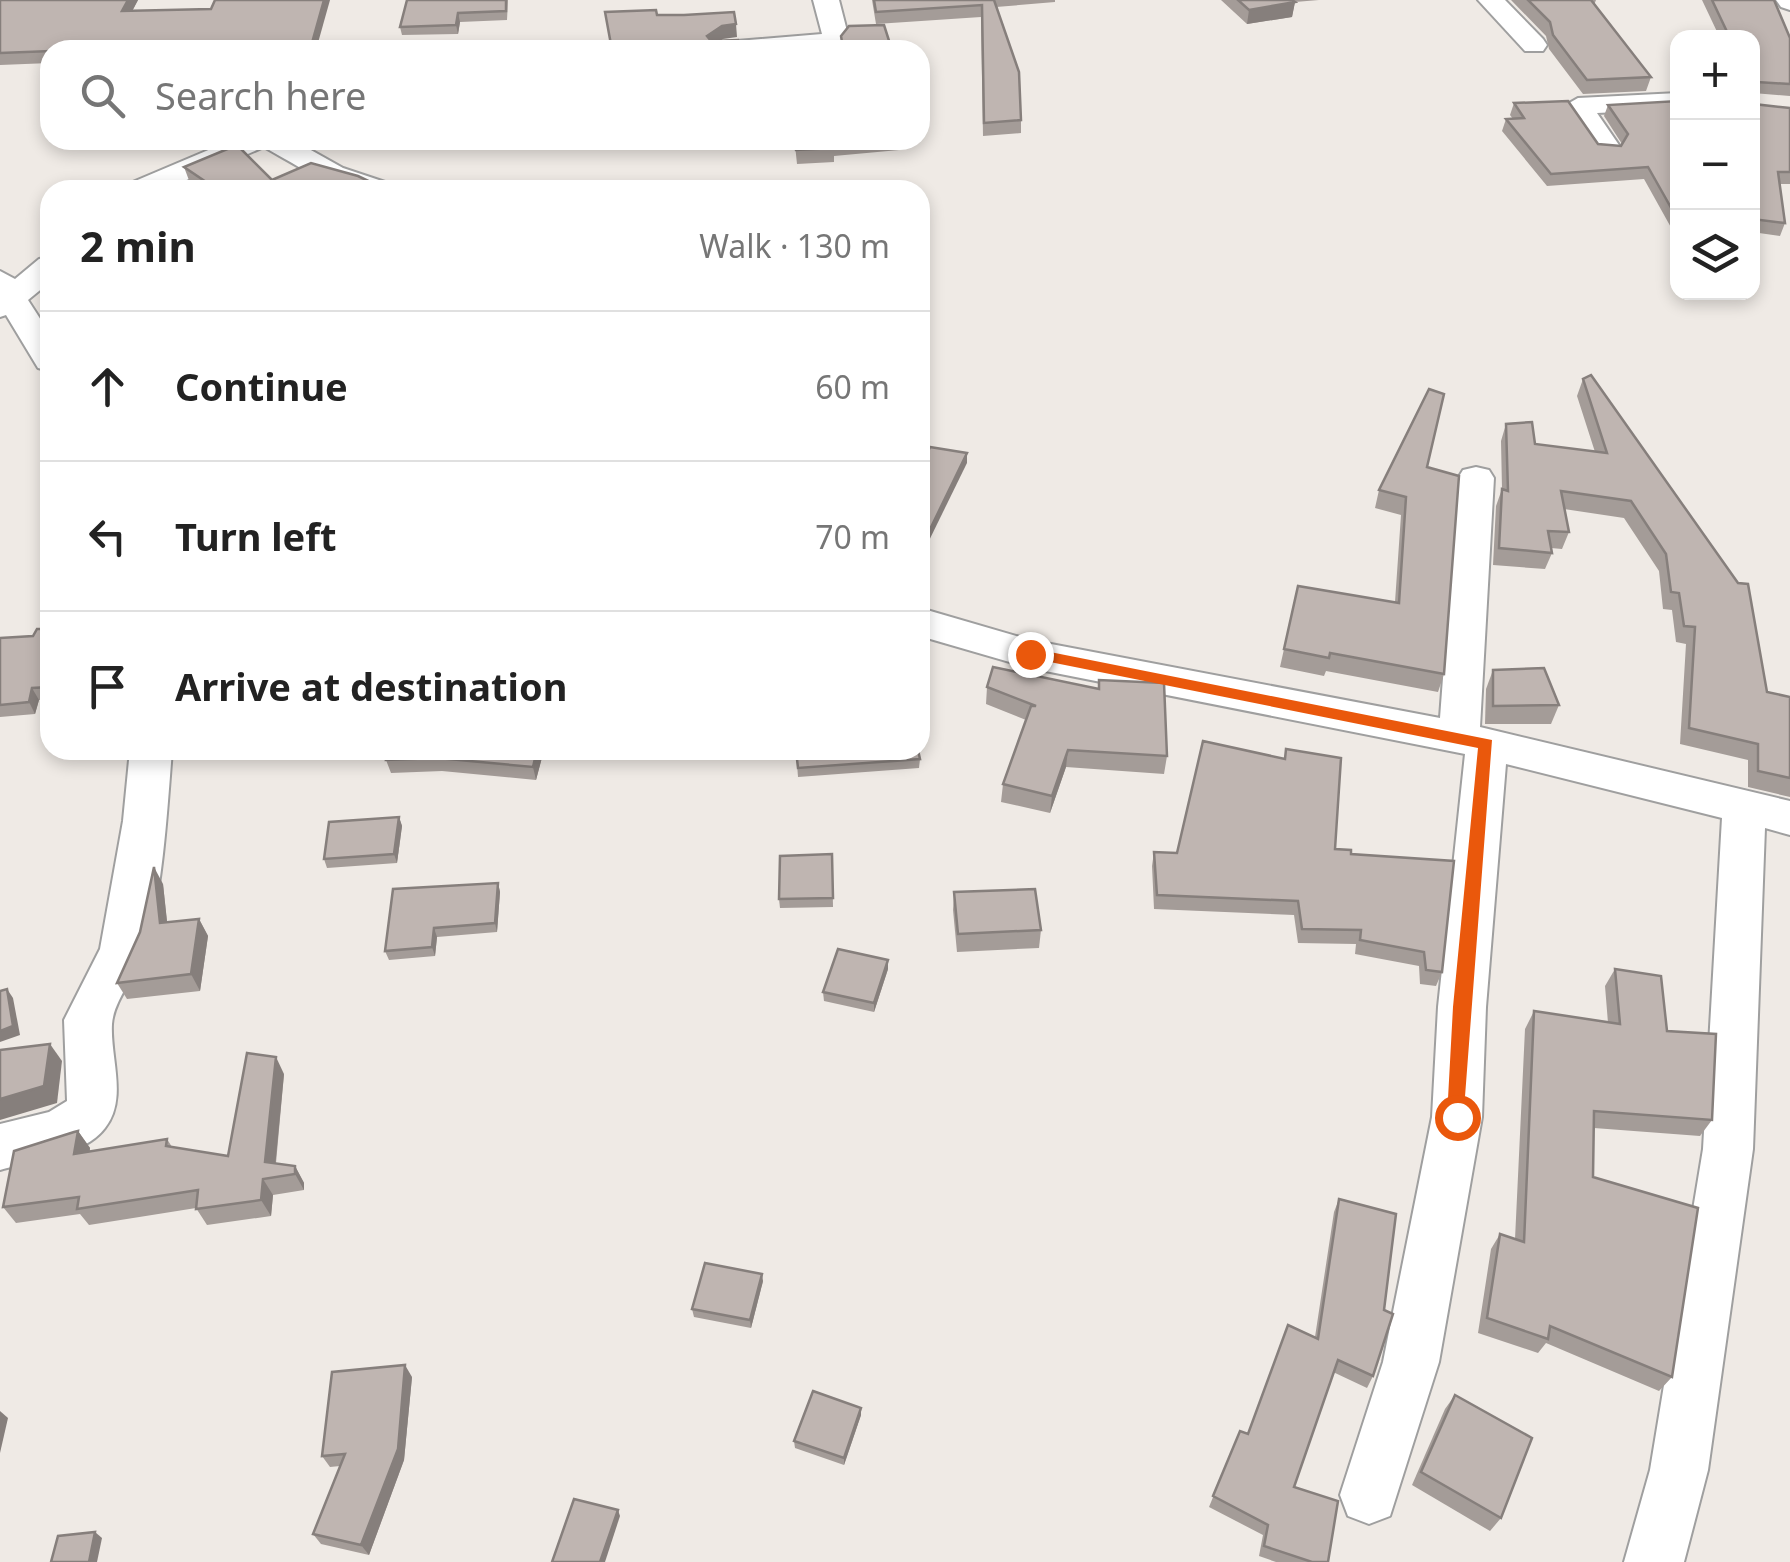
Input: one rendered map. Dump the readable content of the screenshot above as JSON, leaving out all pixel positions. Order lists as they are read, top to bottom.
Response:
{
  "page": {
    "map_buttons": ["+", "−"],
    "search": "Search here",
    "heading": ["2 min", "Walk · 130 m"],
    "list": [
      ["Continue", "60 m"],
      ["Turn left", "70 m"],
      "Arrive at destination"
    ]
  }
}
